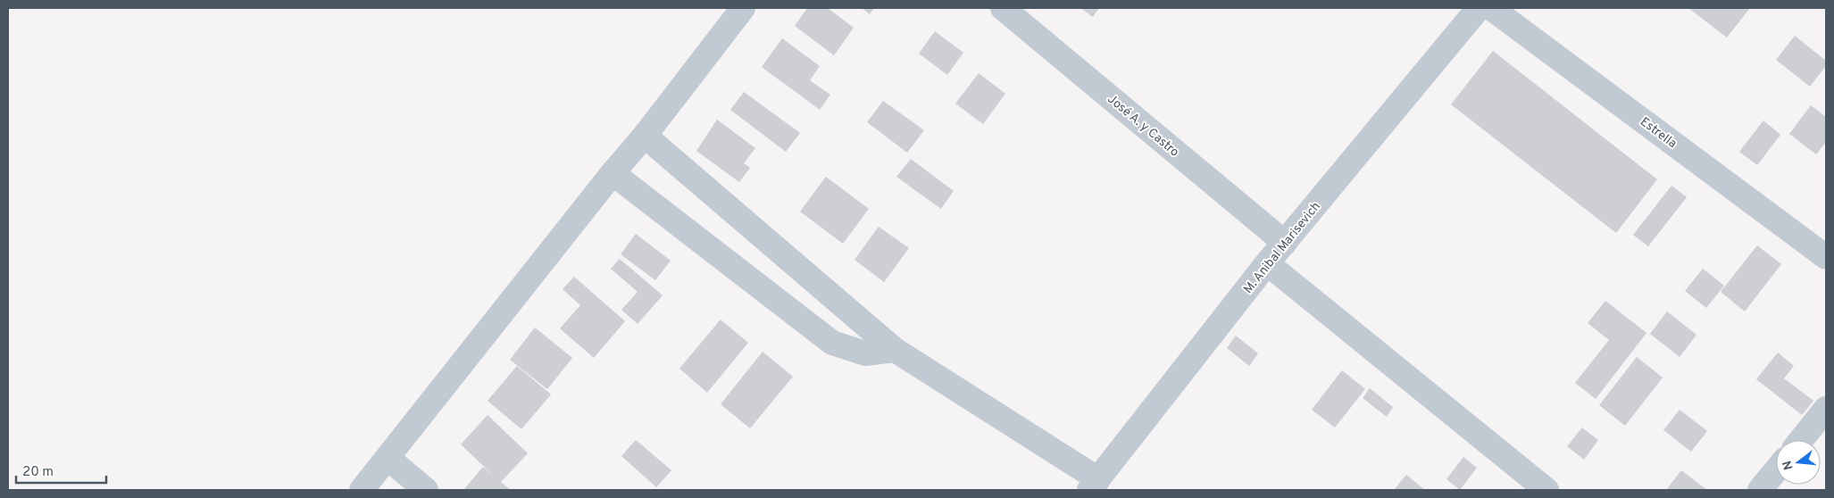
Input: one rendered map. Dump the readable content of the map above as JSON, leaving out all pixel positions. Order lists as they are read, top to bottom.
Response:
{
  "streets": {
    "street": ["José A. y Castro", "Estrella", "M. Anibal Marisevich"]
  },
  "crossings": [
    ["José A. y Castro", "M. Anibal Marisevich"]
  ],
  "scale_bar": "20 m",
  "north": "left"
}
